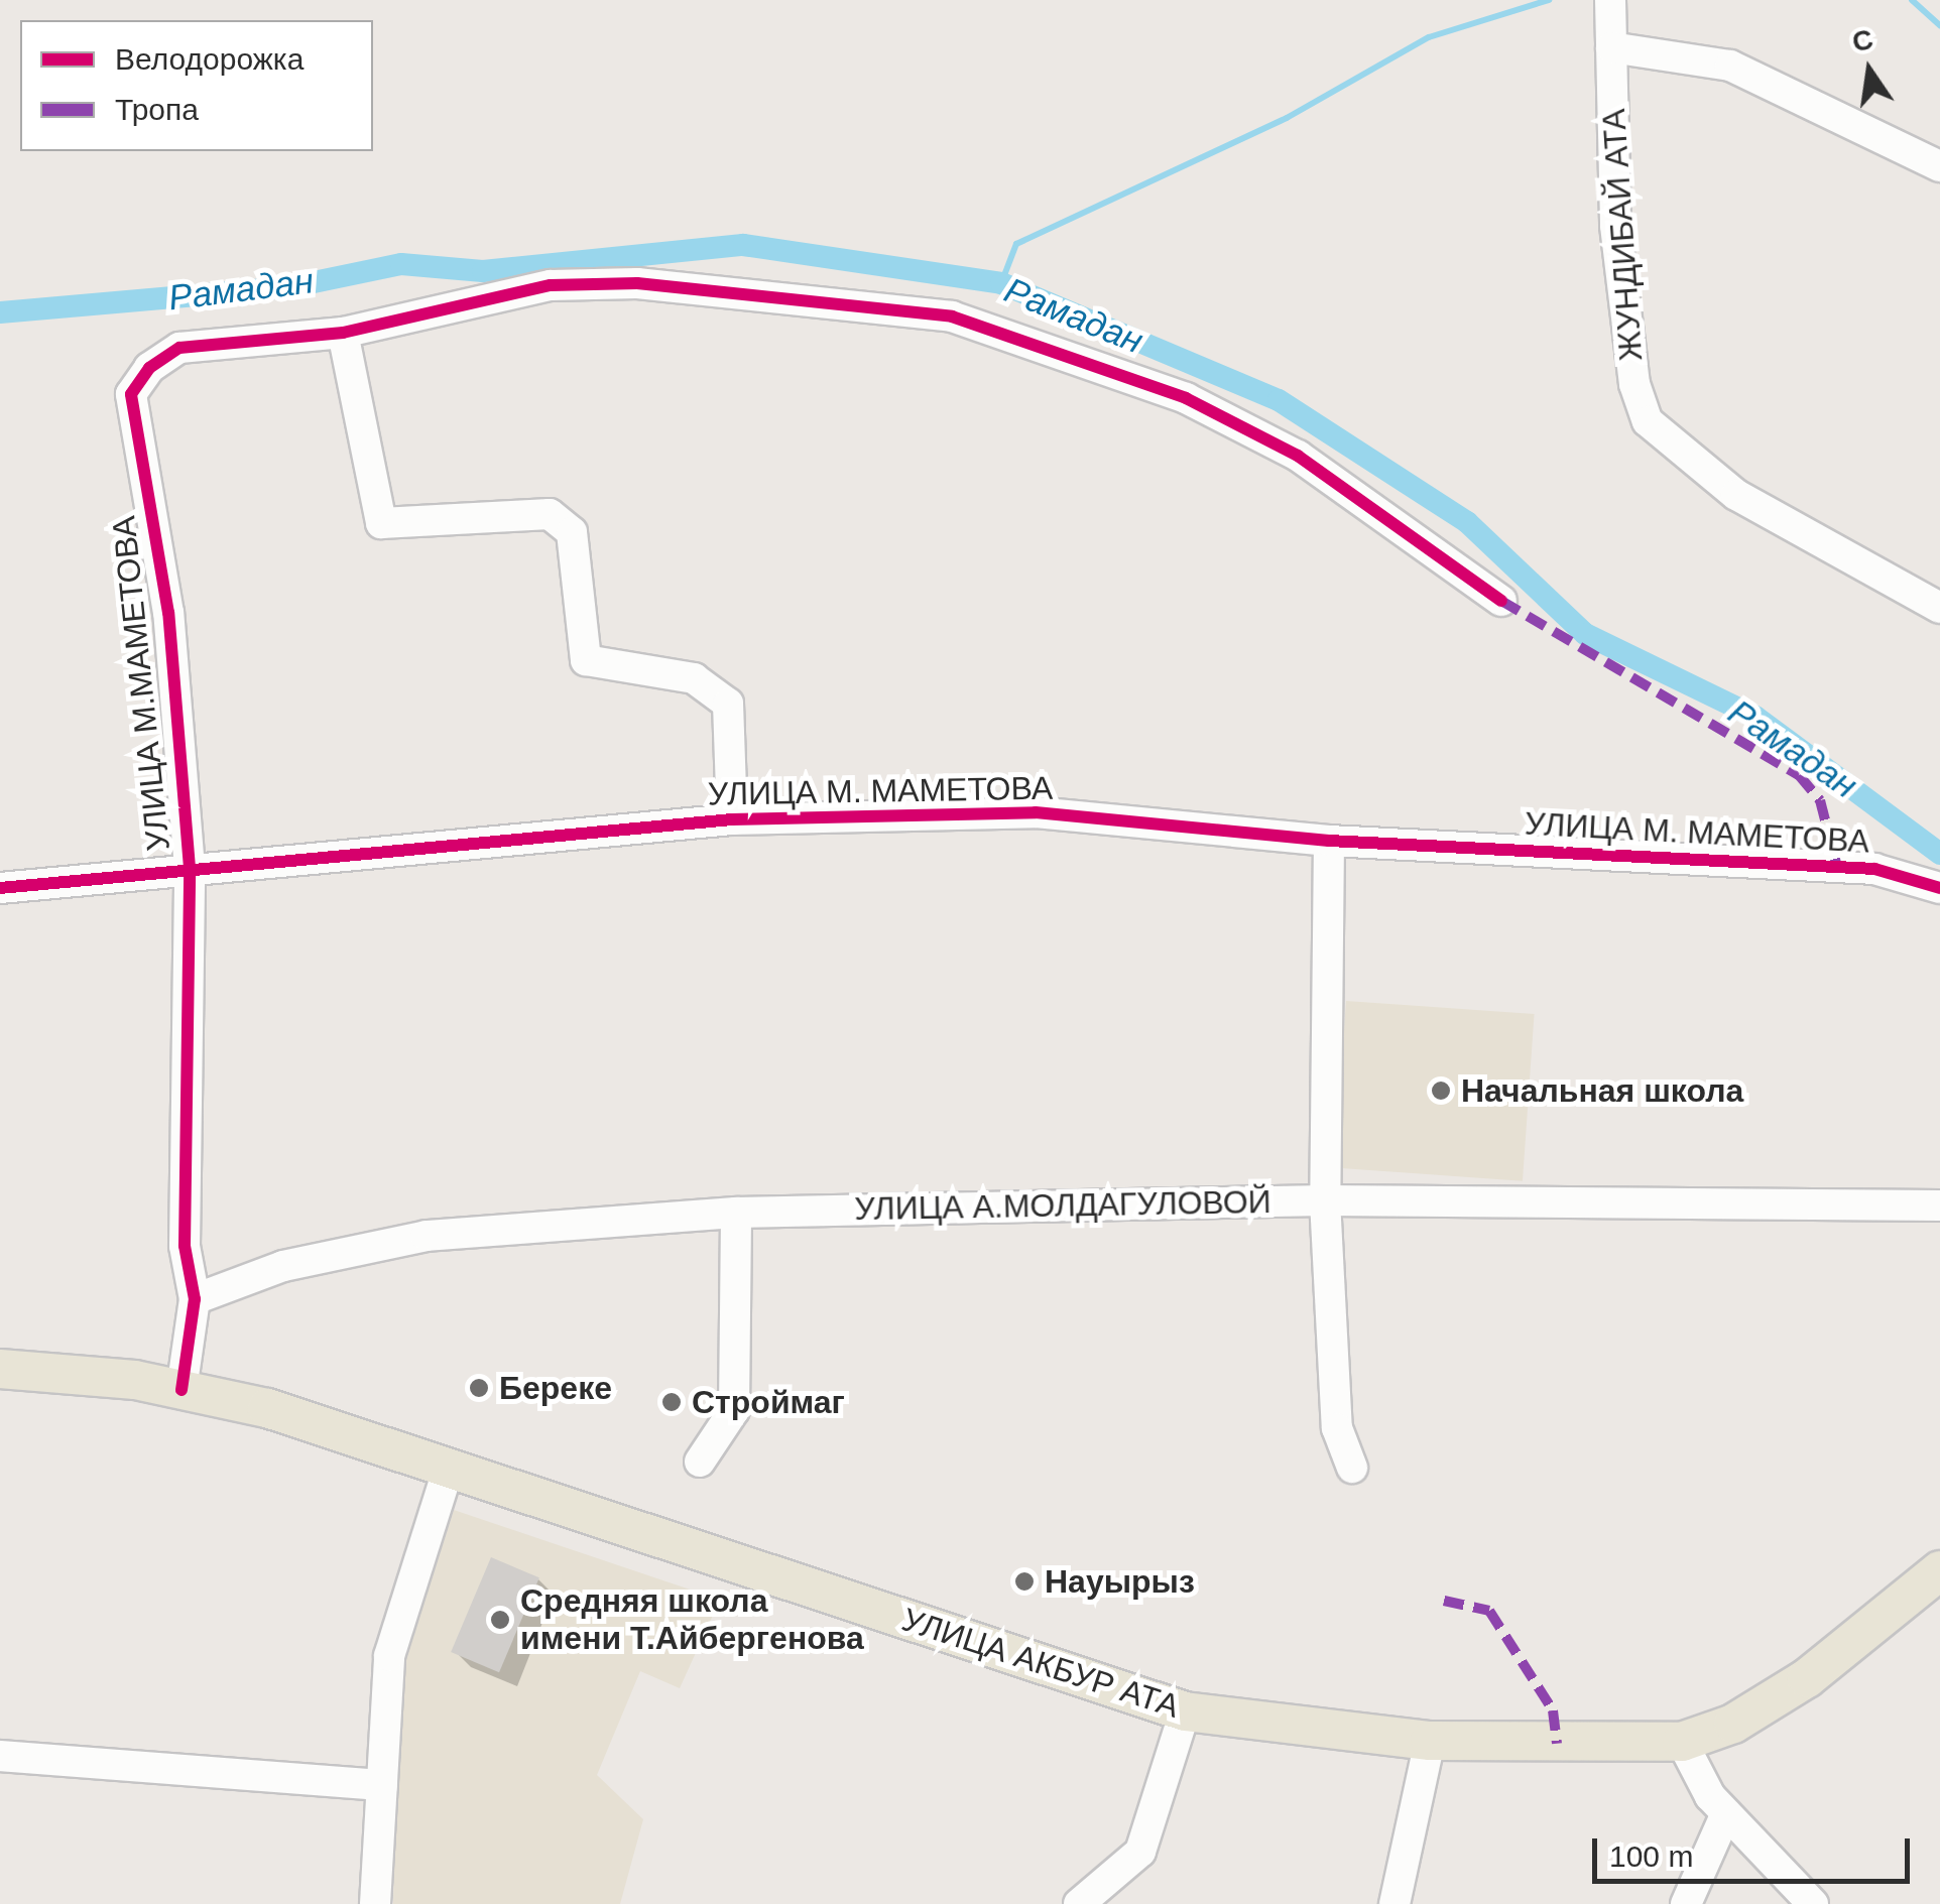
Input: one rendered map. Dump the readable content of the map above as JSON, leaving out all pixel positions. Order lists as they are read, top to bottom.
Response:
{
  "streets": {
    "main road": ["УЛИЦА АКБУР АТА"],
    "street": [
      "ЖУНДИБАЙ АТА",
      "УЛИЦА М.МАМЕТОВА",
      "УЛИЦА М. МАМЕТОВА",
      "УЛИЦА А.МОЛДАГУЛОВОЙ"
    ]
  },
  "crossings": [
    ["УЛИЦА М.МАМЕТОВА", "УЛИЦА М. МАМЕТОВА"]
  ],
  "water": ["Рамадан"],
  "places": [
    "Начальная школа",
    "Береке",
    "Строймаг",
    "Науырыз",
    "Средняя школа имени Т.Айбергенова"
  ],
  "legend": ["Велодорожка", "Тропа"],
  "scale_bar": "100 m",
  "north": "top"
}
